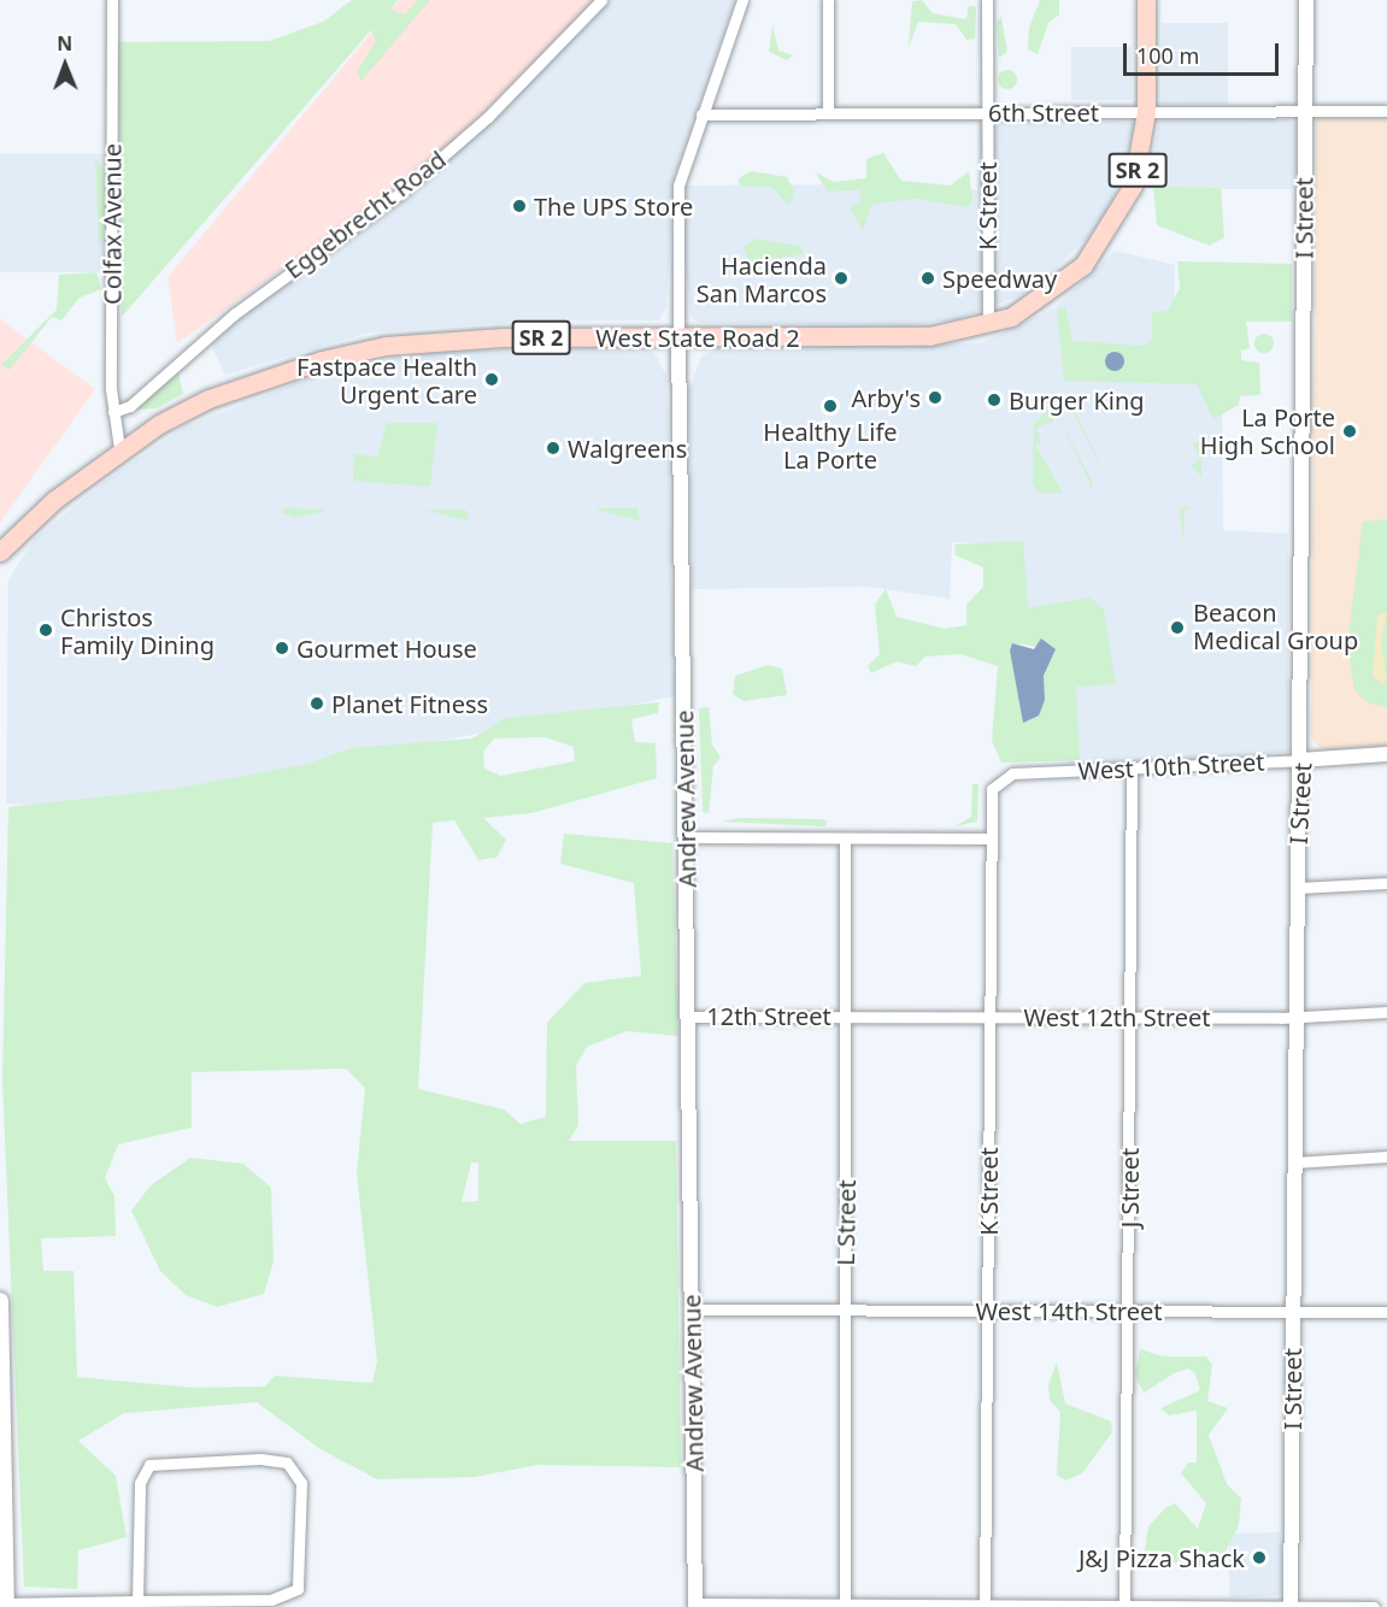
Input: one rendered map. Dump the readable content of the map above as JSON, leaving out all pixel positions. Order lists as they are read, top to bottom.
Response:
{
  "streets": {
    "main road": ["SR 2", "West State Road 2"],
    "street": [
      "6th Street",
      "K Street",
      "Eggebrecht Road",
      "I Street",
      "Colfax Avenue",
      "West 10th Street",
      "Andrew Avenue",
      "12th Street",
      "West 12th Street",
      "J Street",
      "L Street",
      "West 14th Street"
    ]
  },
  "crossings": [
    ["6th Street", "SR 2"],
    ["6th Street", "K Street"],
    ["6th Street", "I Street"],
    ["6th Street", "West State Road 2"],
    ["6th Street", "Andrew Avenue"],
    ["SR 2", "West State Road 2"],
    ["K Street", "West State Road 2"],
    ["K Street", "West 10th Street"],
    ["K Street", "West 12th Street"],
    ["K Street", "West 14th Street"],
    ["Eggebrecht Road", "Colfax Avenue"],
    ["I Street", "West 10th Street"],
    ["I Street", "West 12th Street"],
    ["I Street", "West 14th Street"],
    ["Colfax Avenue", "West State Road 2"],
    ["West State Road 2", "Andrew Avenue"],
    ["West 10th Street", "J Street"],
    ["Andrew Avenue", "12th Street"],
    ["Andrew Avenue", "West 14th Street"],
    ["12th Street", "West 12th Street"],
    ["12th Street", "L Street"],
    ["West 12th Street", "J Street"],
    ["West 12th Street", "L Street"],
    ["J Street", "West 14th Street"],
    ["L Street", "West 14th Street"]
  ],
  "places": [
    "The UPS Store",
    "Hacienda San Marcos",
    "Speedway",
    "Fastpace Health Urgent Care",
    "Arby's",
    "Burger King",
    "Healthy Life La Porte",
    "La Porte High School",
    "Walgreens",
    "Beacon Medical Group",
    "Christos Family Dining",
    "Gourmet House",
    "Planet Fitness",
    "J&J Pizza Shack"
  ],
  "scale_bar": "100 m",
  "north": "top"
}
